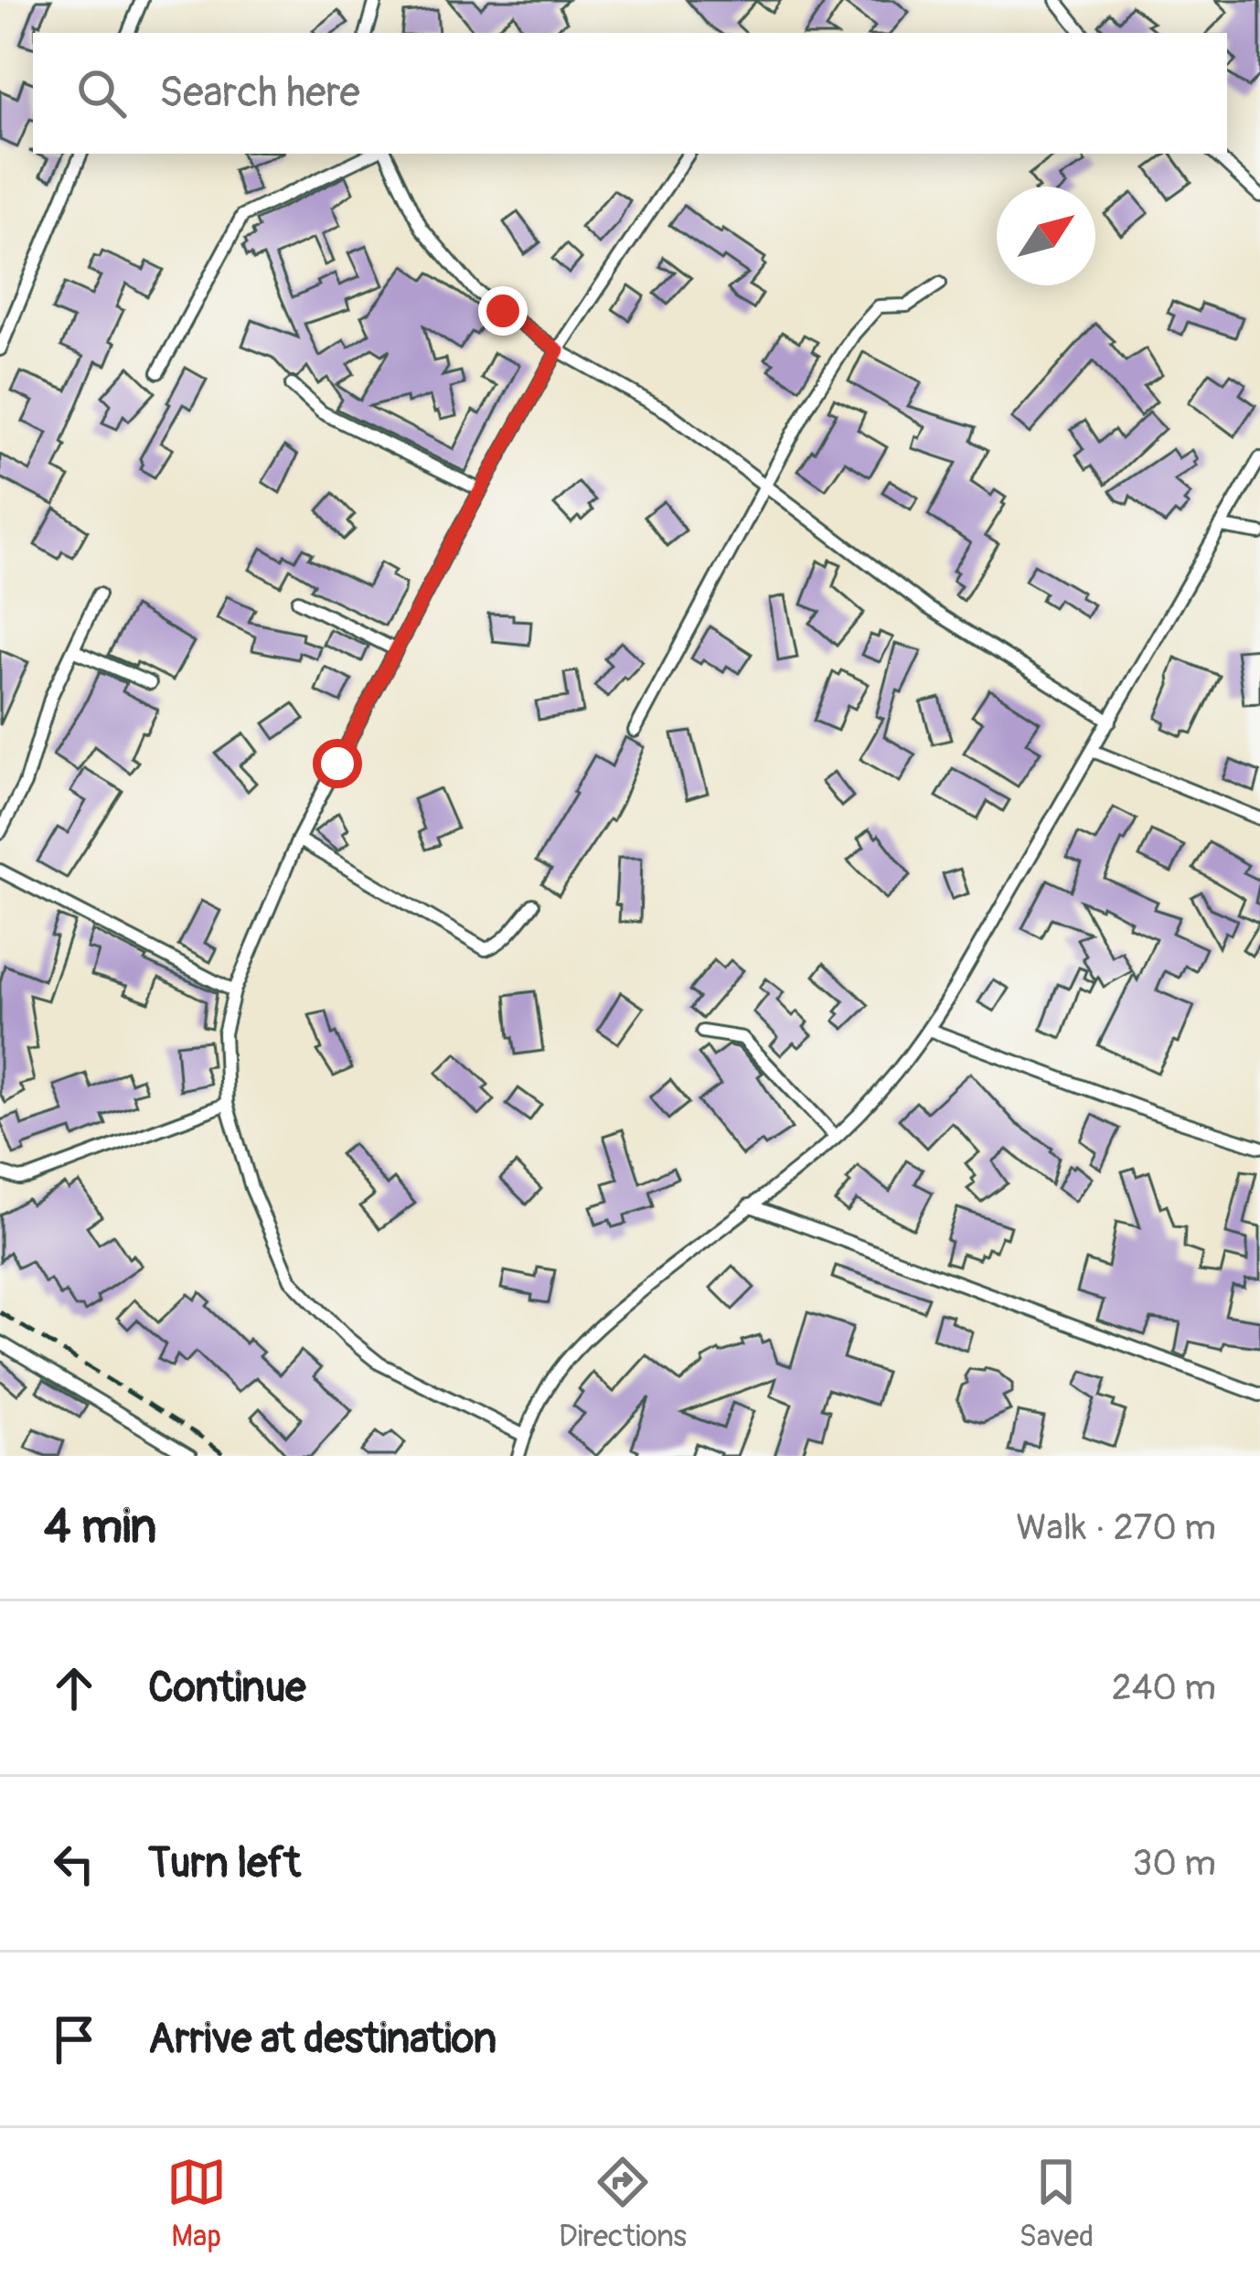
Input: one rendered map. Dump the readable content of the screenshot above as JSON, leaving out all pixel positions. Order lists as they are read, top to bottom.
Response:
{
  "north": "top right",
  "page": {
    "search": "Search here",
    "heading": ["4 min", "Walk · 270 m"],
    "list": [
      ["Continue", "240 m"],
      ["Turn left", "30 m"],
      "Arrive at destination"
    ],
    "nav": ["Map", "Directions", "Saved"]
  }
}
